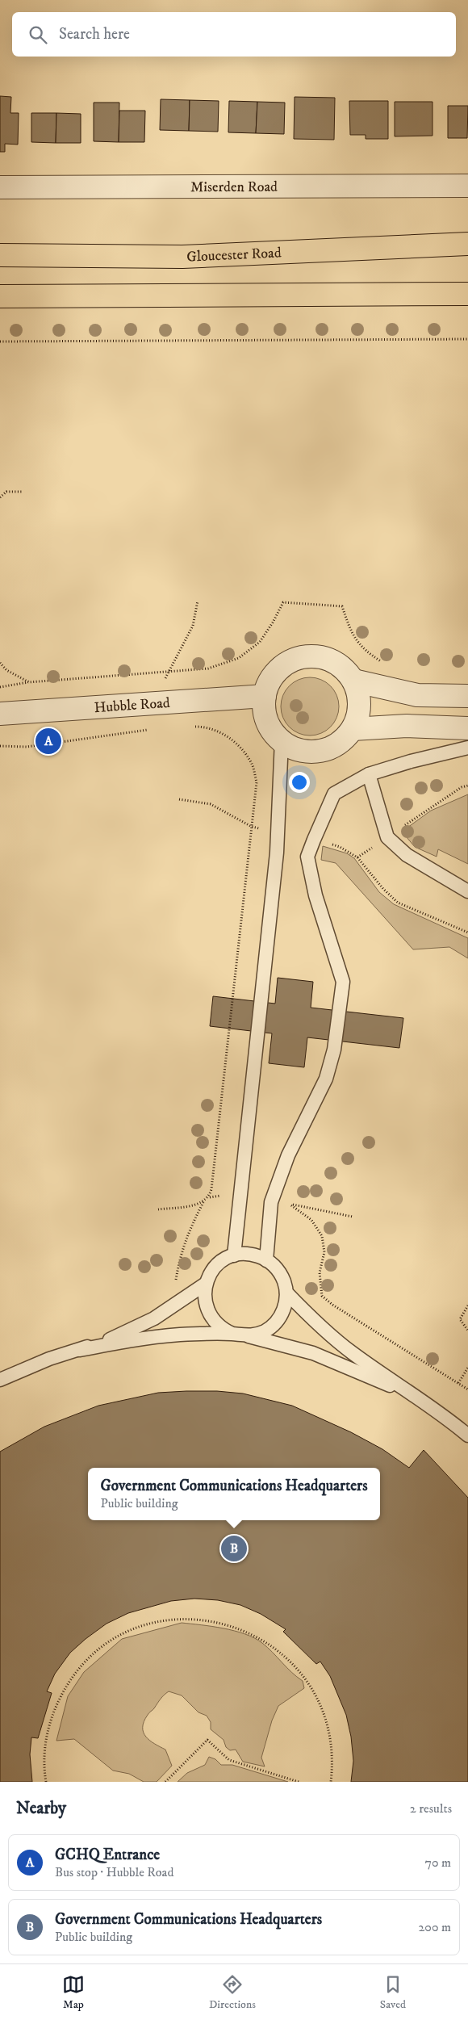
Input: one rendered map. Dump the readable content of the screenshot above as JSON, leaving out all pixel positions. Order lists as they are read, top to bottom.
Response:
{
  "streets": {
    "highway": ["Gloucester Road"],
    "street": ["Miserden Road", "Hubble Road"]
  },
  "page": {
    "search": "Search here",
    "pins": ["A", "B"],
    "popup": ["Government Communications Headquarters", "Public building"],
    "heading": ["Nearby", "2 results"],
    "list": [
      {
        "mark": "A",
        "name": "GCHQ Entrance",
        "note": "Bus stop · Hubble Road",
        "value": "70 m"
      },
      {
        "mark": "B",
        "name": "Government Communications Headquarters",
        "note": "Public building",
        "value": "200 m"
      }
    ],
    "nav": ["Map", "Directions", "Saved"]
  }
}
